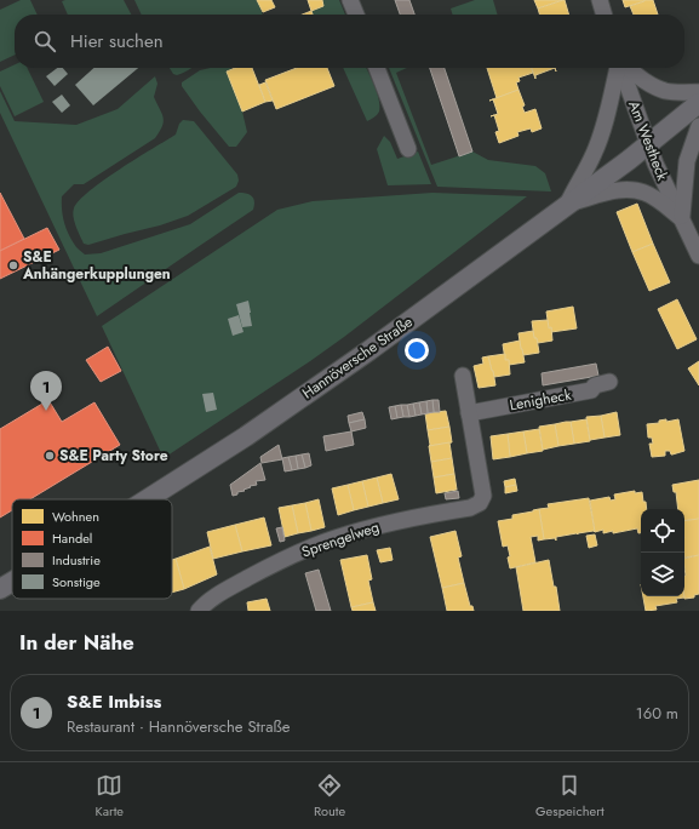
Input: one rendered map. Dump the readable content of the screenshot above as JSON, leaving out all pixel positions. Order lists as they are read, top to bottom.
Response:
{
  "streets": {
    "main road": ["Hannöversche Straße"],
    "street": ["Am Westheck", "Lenigheck", "Sprengelweg"]
  },
  "crossings": [
    ["Am Westheck", "Hannöversche Straße"],
    ["Lenigheck", "Sprengelweg"]
  ],
  "places": ["S&E Anhängerkupplungen", "S&E Party Store"],
  "legend": [
    "Wohnen",
    "Handel",
    "Industrie",
    "Sonstige"
  ],
  "page": {
    "search": "Hier suchen",
    "pins": "1",
    "heading": "In der Nähe",
    "list": [
      {
        "mark": "1",
        "name": "S&E Imbiss",
        "note": "Restaurant · Hannöversche Straße",
        "value": "160 m"
      }
    ],
    "nav": ["Karte", "Route", "Gespeichert"]
  }
}
